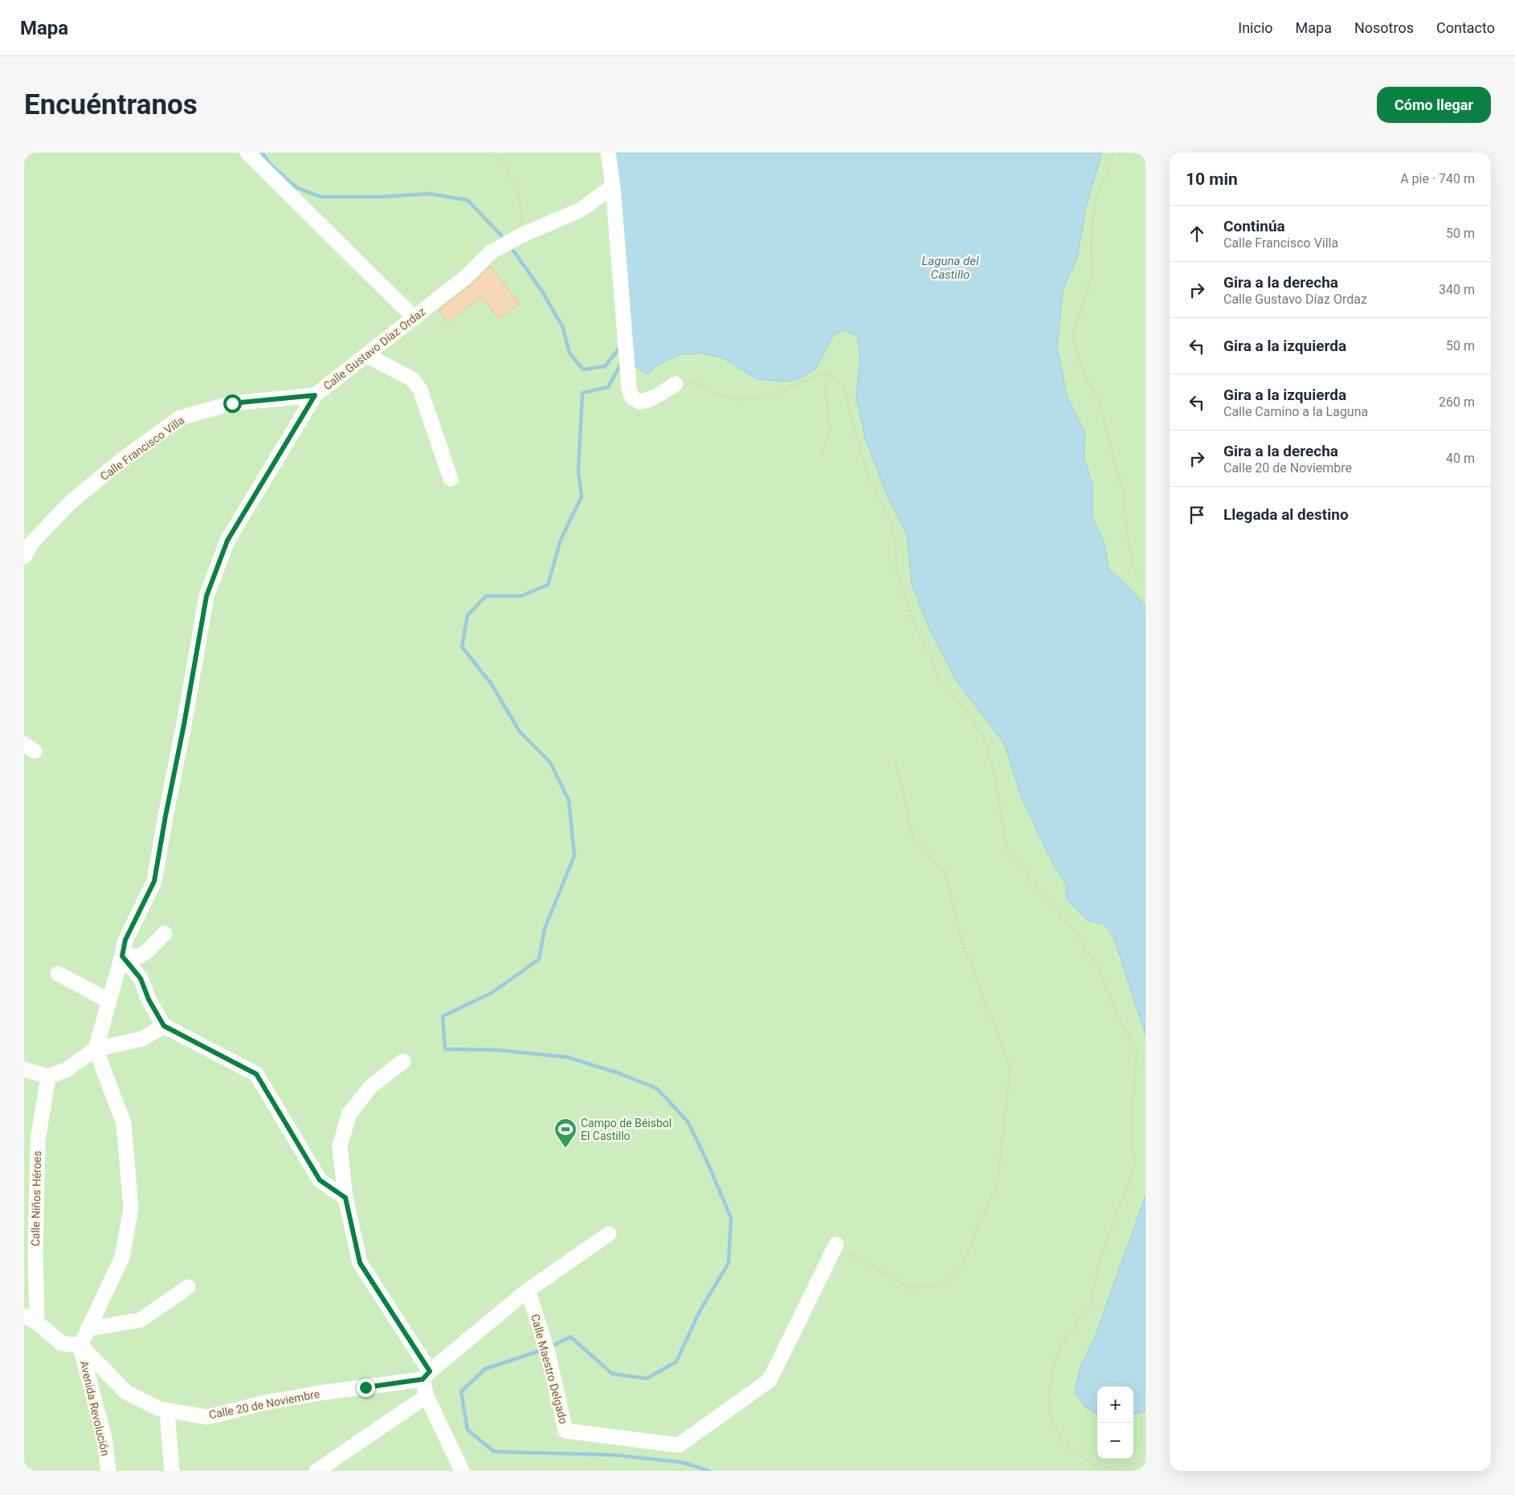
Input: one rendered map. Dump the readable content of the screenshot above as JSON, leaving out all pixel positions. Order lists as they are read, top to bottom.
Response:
{
  "streets": {
    "street": [
      "Calle Gustavo Díaz Ordaz",
      "Calle Francisco Villa",
      "Calle Niños Héroes",
      "Calle Maestro Delgado",
      "Calle 20 de Noviembre",
      "Avenida Revolución"
    ]
  },
  "crossings": [
    ["Calle Gustavo Díaz Ordaz", "Calle Francisco Villa"],
    ["Calle 20 de Noviembre", "Avenida Revolución"]
  ],
  "water": ["Laguna del Castillo"],
  "places": {
    "sports": ["Campo de Béisbol El Castillo"]
  },
  "page": {
    "header": "Mapa",
    "nav": [
      "Inicio",
      "Mapa",
      "Nosotros",
      "Contacto"
    ],
    "buttons": "Cómo llegar",
    "title": "Encuéntranos",
    "heading": ["10 min", "A pie · 740 m"],
    "list": [
      ["Continúa", "Calle Francisco Villa", "50 m"],
      ["Gira a la derecha", "Calle Gustavo Díaz Ordaz", "340 m"],
      ["Gira a la izquierda", "50 m"],
      ["Gira a la izquierda", "Calle Camino a la Laguna", "260 m"],
      ["Gira a la derecha", "Calle 20 de Noviembre", "40 m"],
      "Llegada al destino"
    ],
    "map_buttons": ["+", "−"]
  }
}
